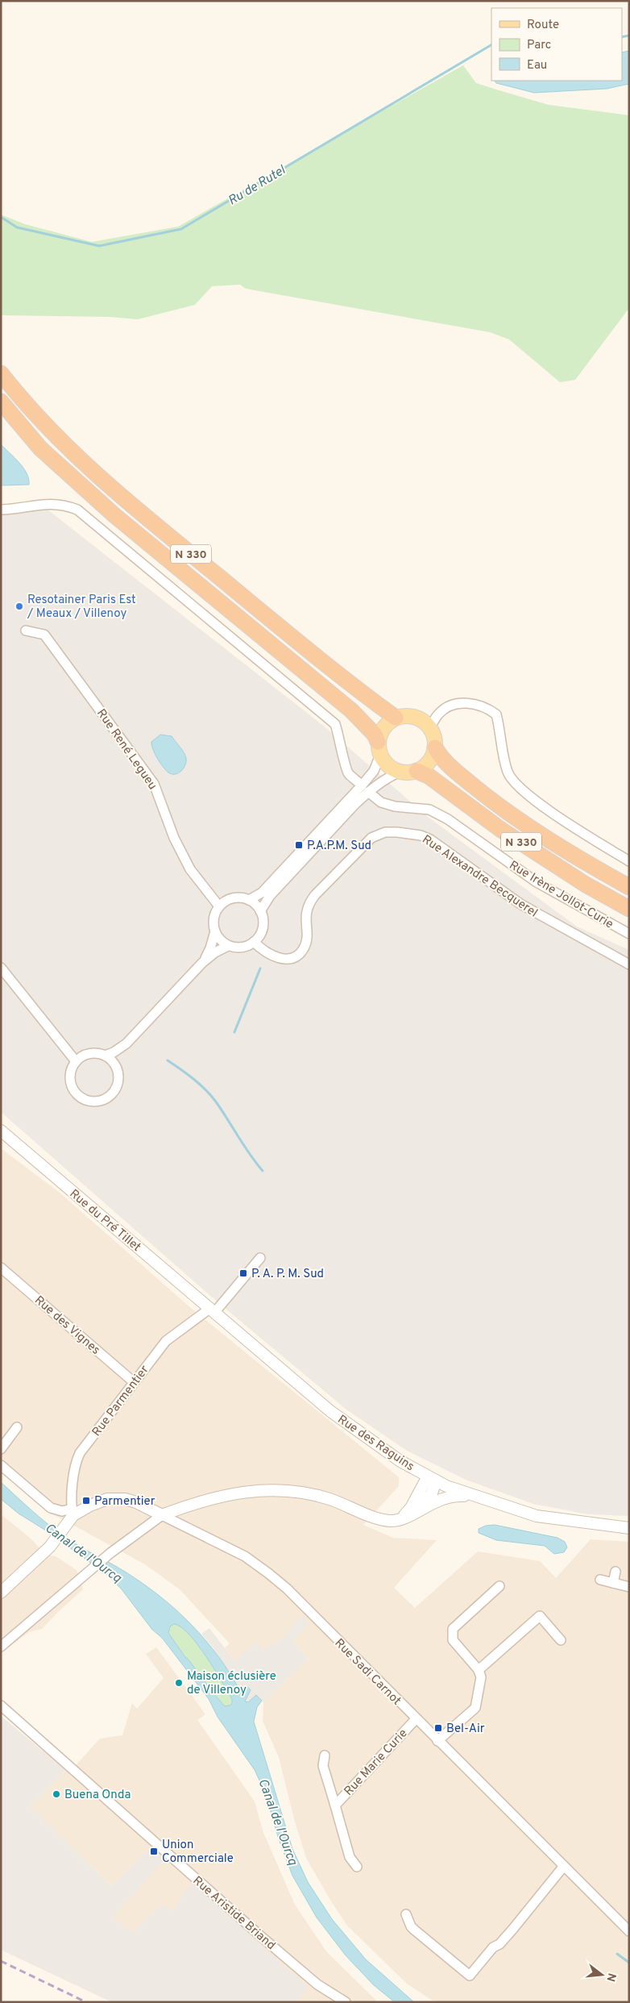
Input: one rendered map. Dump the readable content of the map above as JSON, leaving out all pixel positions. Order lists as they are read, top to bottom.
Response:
{
  "streets": {
    "highway": ["N 330"],
    "street": [
      "Rue René Legueu",
      "Rue Alexandre Becquerel",
      "Rue Irène Jollot-Curie",
      "Rue du Pré Tillet",
      "Rue des Vignes",
      "Rue Parmentier",
      "Rue des Raguins",
      "Rue Sadi Carnot",
      "Rue Marie Curie",
      "Rue Aristide Briand"
    ]
  },
  "crossings": [
    ["Rue René Legueu", "Rue Alexandre Becquerel"],
    ["Rue du Pré Tillet", "Rue Parmentier"],
    ["Rue du Pré Tillet", "Rue des Raguins"],
    ["Rue des Vignes", "Rue Parmentier"],
    ["Rue Parmentier", "Rue des Raguins"],
    ["Rue Parmentier", "Rue Sadi Carnot"],
    ["Rue Sadi Carnot", "Rue Marie Curie"]
  ],
  "water": ["Ru de Rutel", "Canal de l'Ourcq"],
  "places": {
    "other": ["Resotainer Paris Est / Meaux / Villenoy", "Maison éclusière de Villenoy", "Buena Onda"],
    "transit": [
      "P.A.P.M. Sud",
      "P. A. P. M. Sud",
      "Parmentier",
      "Bel-Air",
      "Union Commerciale"
    ]
  },
  "legend": ["Route", "Parc", "Eau"],
  "north": "right"
}
